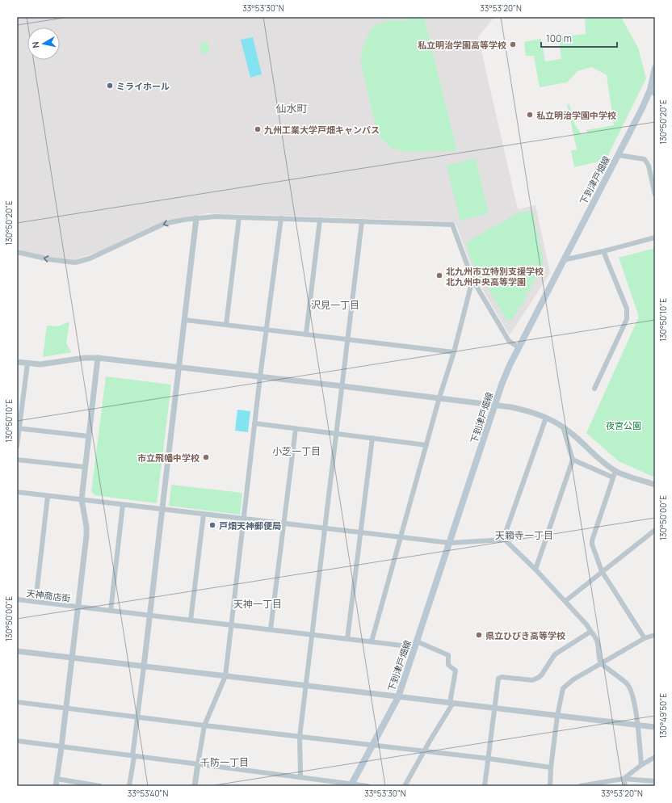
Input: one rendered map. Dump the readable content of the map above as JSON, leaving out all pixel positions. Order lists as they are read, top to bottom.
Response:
{
  "streets": {
    "main road": ["下到津戸畑線"],
    "street": ["天神商店街"]
  },
  "crossings": [
    ["下到津戸畑線", "天神商店街"]
  ],
  "districts": [
    "仙水町",
    "沢見一丁目",
    "小芝一丁目",
    "天籟寺一丁目",
    "天神一丁目",
    "千防一丁目"
  ],
  "parks": ["夜宮公園"],
  "places": [
    "私立明治学園高等学校",
    "ミライホール",
    "私立明治学園中学校",
    "九州工業大学戸畑キャンパス",
    "北九州市立特別支援学校 北九州中央高等学園",
    "市立飛幡中学校",
    "戸畑天神郵便局",
    "県立ひびき高等学校"
  ],
  "scale_bar": "100 m",
  "north": "left",
  "coordinates": [
    "33°53'30\"N",
    "33°53'20\"N",
    "130°50'20\"E",
    "130°50'10\"E",
    "130°50'00\"E",
    "130°49'50\"E",
    "33°53'40\"N"
  ]
}
